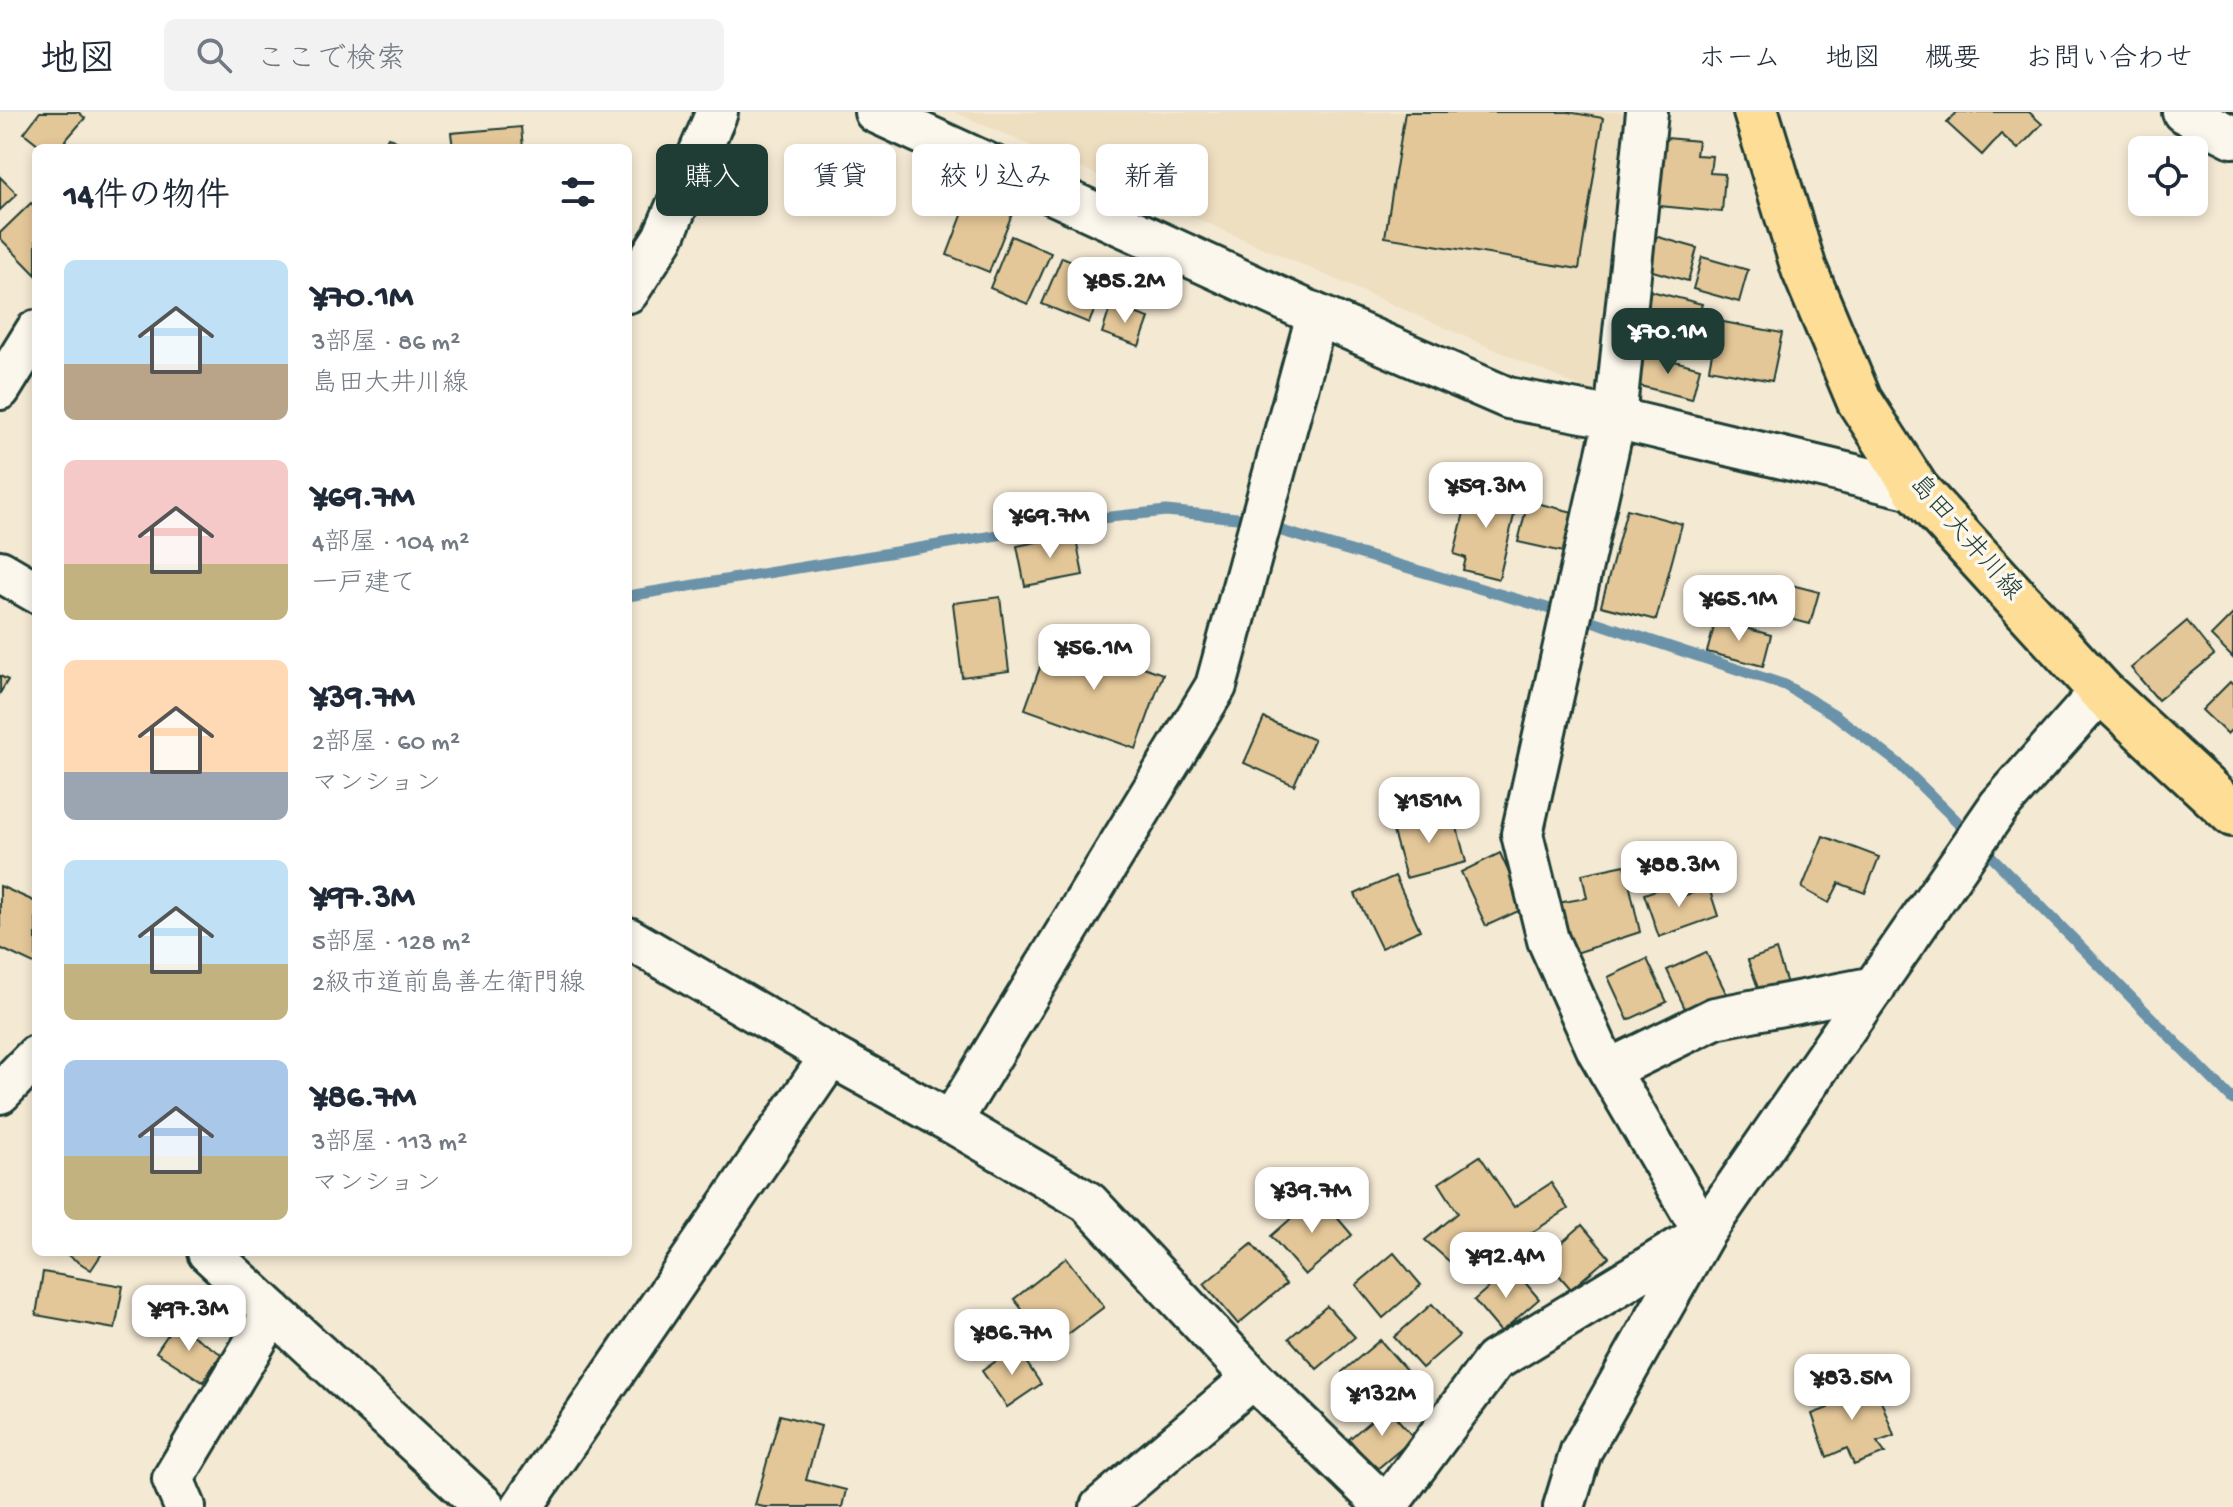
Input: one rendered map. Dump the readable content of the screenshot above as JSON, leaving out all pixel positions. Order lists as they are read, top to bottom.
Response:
{
  "streets": {
    "main road": ["島田大井川線"]
  },
  "page": {
    "header": "地図",
    "search": "ここで検索",
    "nav": [
      "ホーム",
      "地図",
      "概要",
      "お問い合わせ"
    ],
    "chip": [
      "購入",
      "賃貸",
      "絞り込み",
      "新着"
    ],
    "heading": "14件の物件",
    "list": [
      {
        "name": "¥70.1M",
        "note": "3部屋 · 86 m² · 島田大井川線"
      },
      {
        "name": "¥69.7M",
        "note": "4部屋 · 104 m² · 一戸建て"
      },
      {
        "name": "¥39.7M",
        "note": "2部屋 · 60 m² · マンション"
      },
      {
        "name": "¥97.3M",
        "note": "5部屋 · 128 m² · 2級市道前島善左衛門線"
      },
      {
        "name": "¥86.7M",
        "note": "3部屋 · 113 m² · マンション"
      }
    ],
    "price": [
      "¥85.2M",
      "¥70.1M",
      "¥59.3M",
      "¥69.7M",
      "¥65.1M",
      "¥56.1M",
      "¥151M",
      "¥88.3M",
      "¥39.7M",
      "¥92.4M",
      "¥97.3M",
      "¥86.7M",
      "¥83.5M",
      "¥132M"
    ]
  }
}
